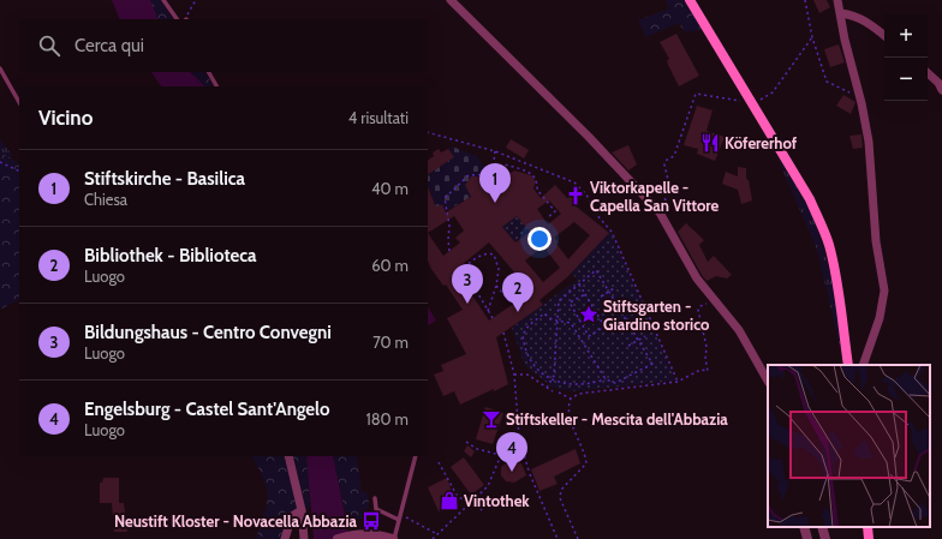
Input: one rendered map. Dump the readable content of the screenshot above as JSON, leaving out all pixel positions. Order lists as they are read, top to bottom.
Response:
{
  "places": {
    "restaurant": ["Köfererhof"],
    "church": ["Viktorkapelle - Capella San Vittore"],
    "place": ["Stiftsgarten - Giardino storico"],
    "bar": ["Stiftskeller - Mescita dell'Abbazia"],
    "shop": ["Vintothek"],
    "bus stop": ["Neustift Kloster - Novacella Abbazia"]
  },
  "page": {
    "map_buttons": ["+", "−"],
    "search": "Cerca qui",
    "heading": ["Vicino", "4 risultati"],
    "list": [
      {
        "mark": "1",
        "name": "Stiftskirche - Basilica",
        "note": "Chiesa",
        "value": "40 m"
      },
      {
        "mark": "2",
        "name": "Bibliothek - Biblioteca",
        "note": "Luogo",
        "value": "60 m"
      },
      {
        "mark": "3",
        "name": "Bildungshaus - Centro Convegni",
        "note": "Luogo",
        "value": "70 m"
      },
      {
        "mark": "4",
        "name": "Engelsburg - Castel Sant'Angelo",
        "note": "Luogo",
        "value": "180 m"
      }
    ],
    "pins": [
      "1",
      "3",
      "2",
      "4"
    ]
  }
}
